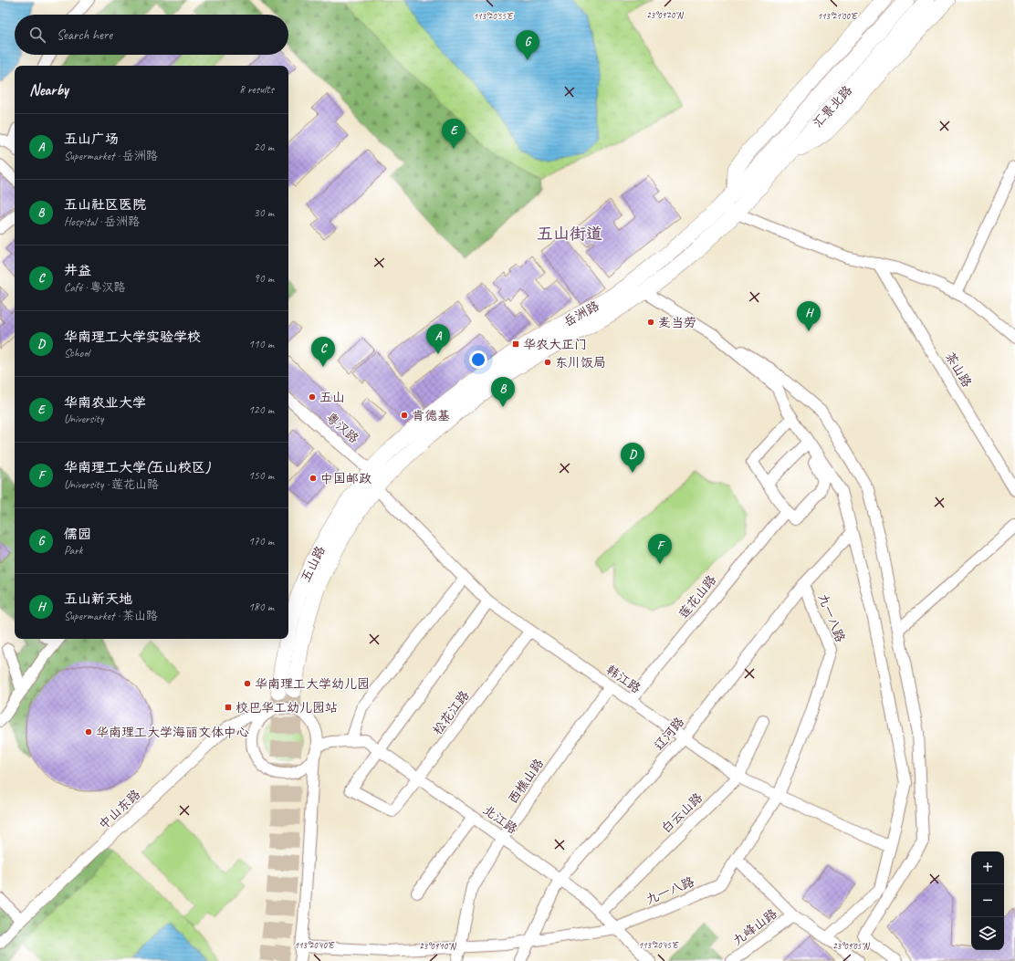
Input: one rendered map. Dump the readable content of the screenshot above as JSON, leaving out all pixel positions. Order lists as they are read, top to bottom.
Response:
{
  "streets": {
    "main road": ["汇景北路", "岳洲路", "五山路"],
    "street": [
      "茶山路",
      "粤汉路",
      "莲花山路",
      "九一八路",
      "韩江路",
      "松花江路",
      "辽河路",
      "西樵山路",
      "中山东路",
      "白云山路",
      "北江路",
      "九峰山路"
    ]
  },
  "crossings": [
    ["汇景北路", "岳洲路"],
    ["岳洲路", "粤汉路"],
    ["岳洲路", "五山路"],
    ["岳洲路", "韩江路"],
    ["粤汉路", "五山路"],
    ["粤汉路", "韩江路"],
    ["五山路", "韩江路"],
    ["莲花山路", "韩江路"],
    ["九一八路", "韩江路"],
    ["九一八路", "辽河路"],
    ["九一八路", "西樵山路"],
    ["九一八路", "北江路"],
    ["韩江路", "松花江路"],
    ["韩江路", "辽河路"],
    ["韩江路", "西樵山路"],
    ["韩江路", "白云山路"],
    ["松花江路", "北江路"],
    ["辽河路", "北江路"],
    ["西樵山路", "北江路"],
    ["中山东路", "北江路"],
    ["白云山路", "北江路"]
  ],
  "districts": ["五山街道"],
  "places": {
    "other": [
      "麦当劳",
      "东川饭局",
      "五山",
      "肯德基",
      "中国邮政",
      "华南理工大学幼儿园",
      "华南理工大学海丽文体中心"
    ],
    "transit": ["华农大正门", "校巴华工幼儿园站"]
  },
  "page": {
    "search": "Search here",
    "pins": [
      "G",
      "E",
      "H",
      "A",
      "C",
      "B",
      "D",
      "F"
    ],
    "heading": ["Nearby", "8 results"],
    "list": [
      {
        "mark": "A",
        "name": "五山广场",
        "note": "Supermarket · 岳洲路",
        "value": "20 m"
      },
      {
        "mark": "B",
        "name": "五山社区医院",
        "note": "Hospital · 岳洲路",
        "value": "30 m"
      },
      {
        "mark": "C",
        "name": "井益",
        "note": "Café · 粤汉路",
        "value": "90 m"
      },
      {
        "mark": "D",
        "name": "华南理工大学实验学校",
        "note": "School",
        "value": "110 m"
      },
      {
        "mark": "E",
        "name": "华南农业大学",
        "note": "University",
        "value": "120 m"
      },
      {
        "mark": "F",
        "name": "华南理工大学(五山校区)",
        "note": "University · 莲花山路",
        "value": "150 m"
      },
      {
        "mark": "G",
        "name": "儒园",
        "note": "Park",
        "value": "170 m"
      },
      {
        "mark": "H",
        "name": "五山新天地",
        "note": "Supermarket · 茶山路",
        "value": "180 m"
      }
    ],
    "map_buttons": ["+", "−"]
  },
  "coordinates": [
    "23°09'20\"N",
    "113°21'00\"E",
    "113°20'55\"E",
    "113°20'40\"E",
    "113°20'45\"E",
    "23°09'10\"N",
    "23°09'05\"N"
  ]
}
